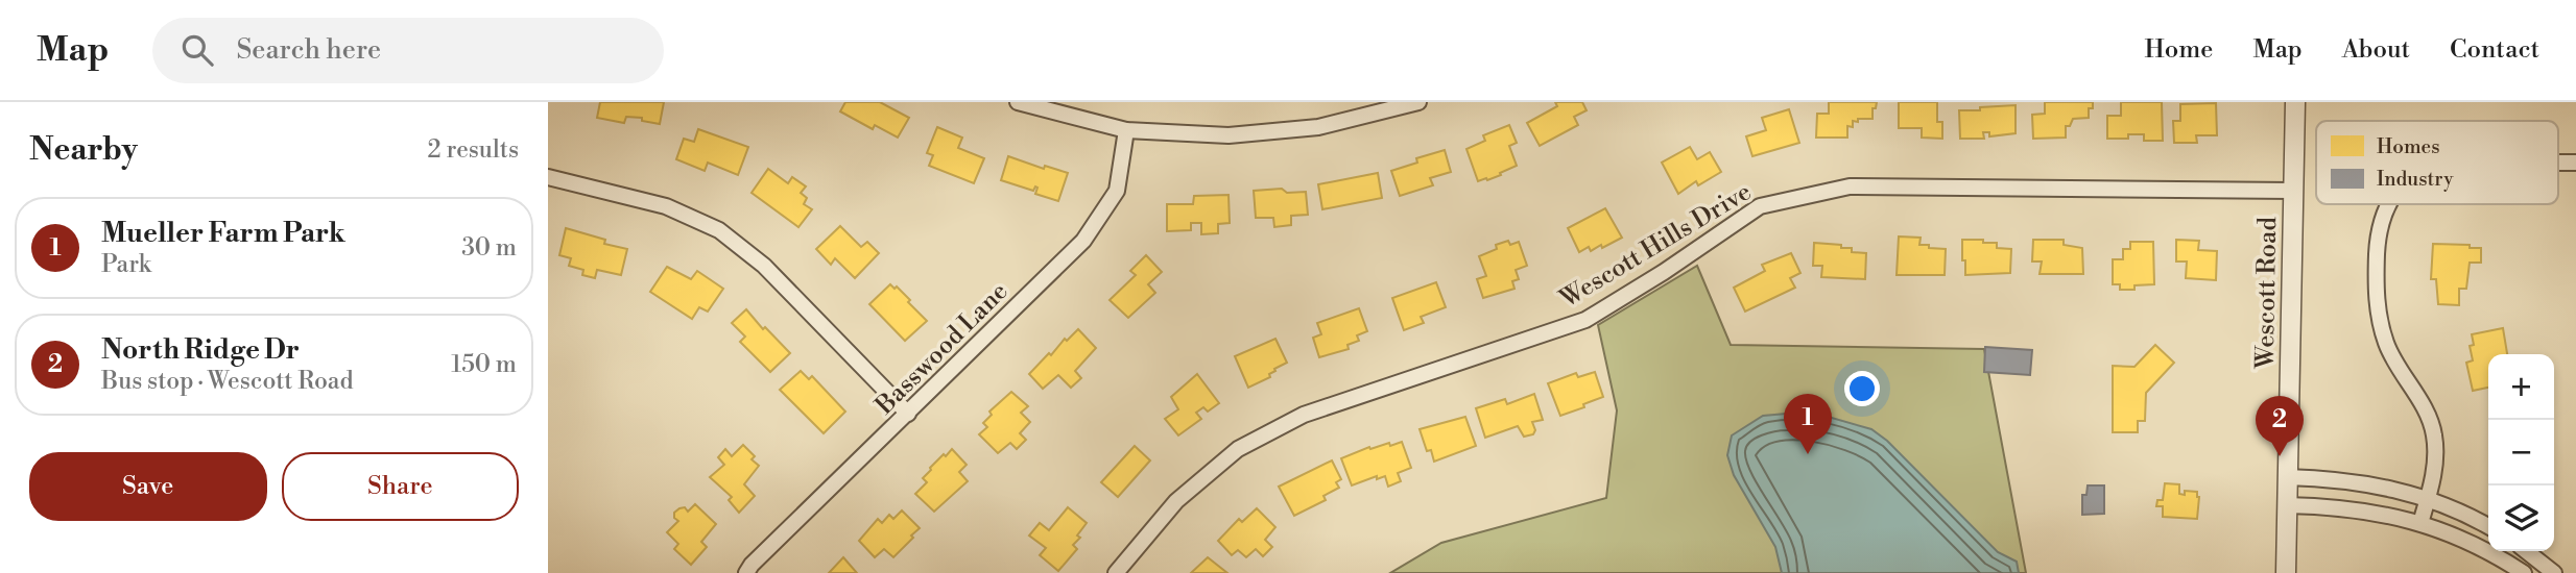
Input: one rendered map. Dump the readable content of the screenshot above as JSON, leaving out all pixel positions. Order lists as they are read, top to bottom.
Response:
{
  "streets": {
    "street": ["Wescott Hills Drive", "Wescott Road", "Basswood Lane"]
  },
  "crossings": [
    ["Wescott Hills Drive", "Wescott Road"]
  ],
  "legend": ["Homes", "Industry"],
  "page": {
    "header": "Map",
    "search": "Search here",
    "nav": [
      "Home",
      "Map",
      "About",
      "Contact"
    ],
    "heading": ["Nearby", "2 results"],
    "list": [
      {
        "mark": "1",
        "name": "Mueller Farm Park",
        "note": "Park",
        "value": "30 m"
      },
      {
        "mark": "2",
        "name": "North Ridge Dr",
        "note": "Bus stop · Wescott Road",
        "value": "150 m"
      }
    ],
    "map_buttons": ["+", "−"],
    "pins": ["1", "2"],
    "buttons": ["Save", "Share"]
  }
}
